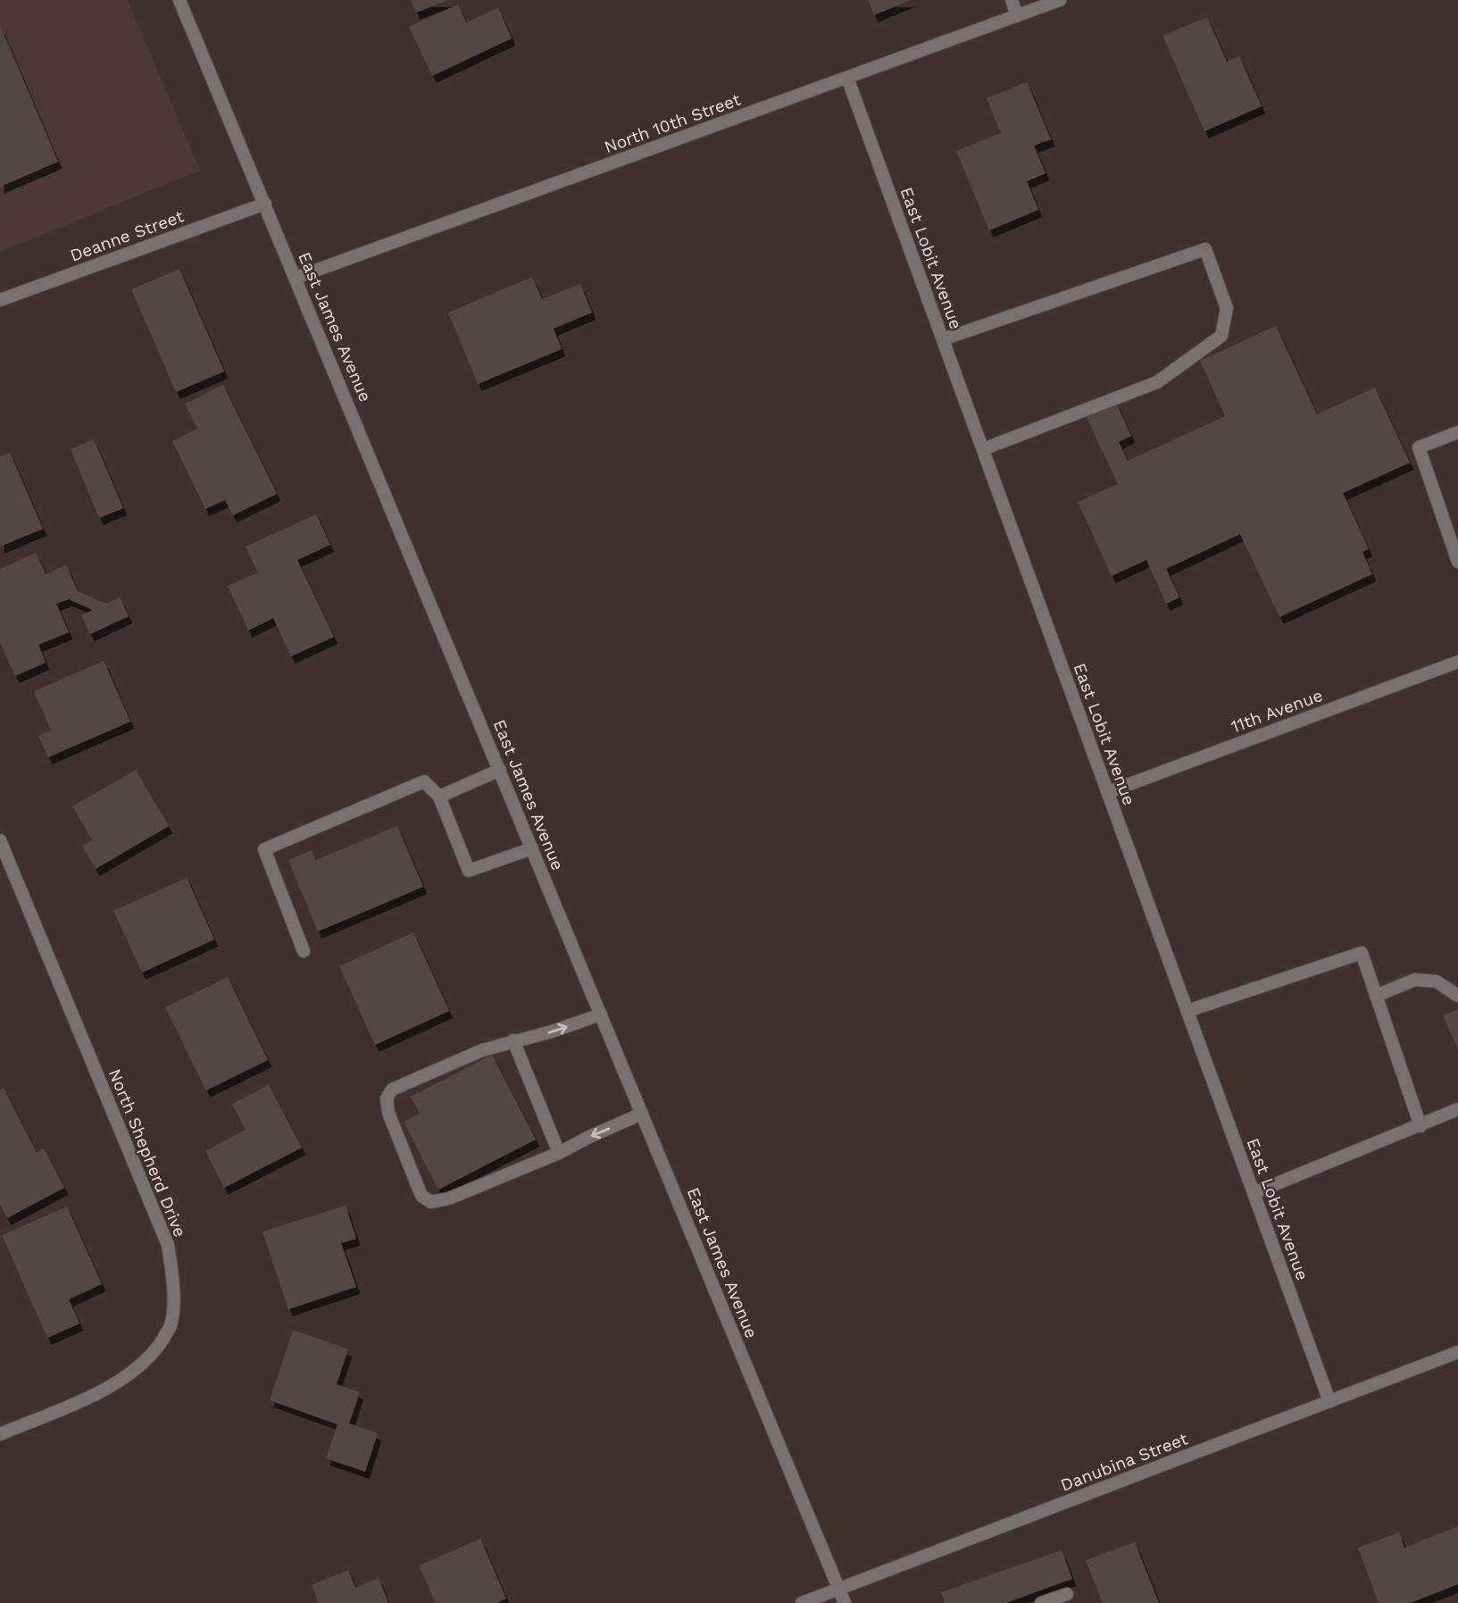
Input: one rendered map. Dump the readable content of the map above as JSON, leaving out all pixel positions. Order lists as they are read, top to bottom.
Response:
{
  "streets": {
    "street": [
      "North 10th Street",
      "Deanne Street",
      "East Lobit Avenue",
      "East James Avenue",
      "11th Avenue",
      "North Shepherd Drive",
      "Danubina Street"
    ]
  },
  "crossings": [
    ["North 10th Street", "East Lobit Avenue"],
    ["North 10th Street", "East James Avenue"],
    ["Deanne Street", "East James Avenue"],
    ["East Lobit Avenue", "11th Avenue"],
    ["East Lobit Avenue", "Danubina Street"],
    ["East James Avenue", "Danubina Street"]
  ]
}
